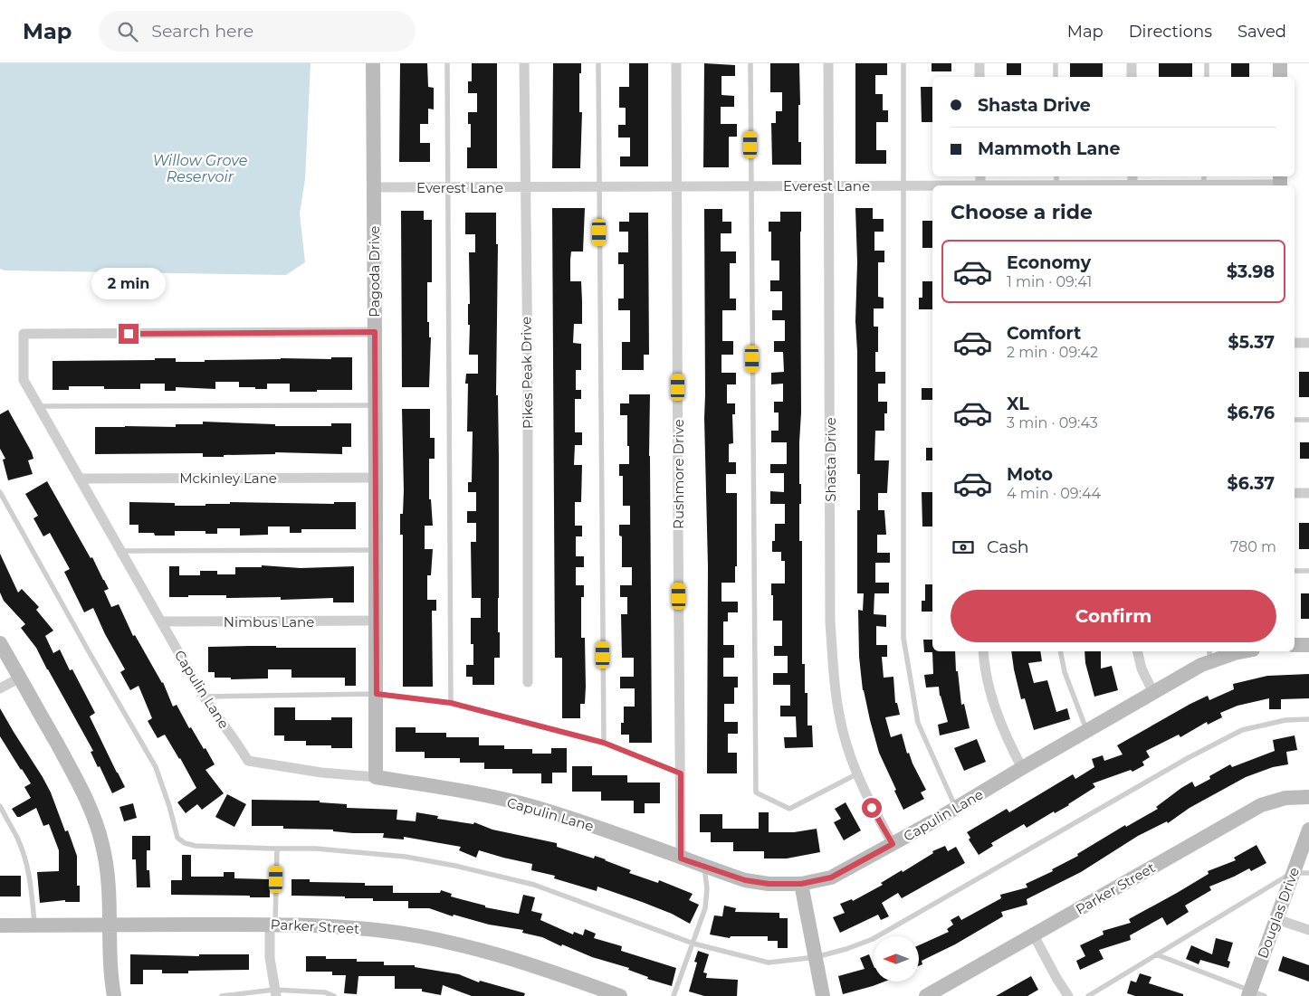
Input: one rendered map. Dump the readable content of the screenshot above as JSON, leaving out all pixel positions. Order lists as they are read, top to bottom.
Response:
{
  "streets": {
    "street": [
      "Everest Lane",
      "Pagoda Drive",
      "Pikes Peak Drive",
      "Shasta Drive",
      "Rushmore Drive",
      "Mckinley Lane",
      "Nimbus Lane",
      "Capulin Lane",
      "Parker Street",
      "Douglas Drive"
    ]
  },
  "crossings": [
    ["Everest Lane", "Pagoda Drive"],
    ["Everest Lane", "Pikes Peak Drive"],
    ["Everest Lane", "Shasta Drive"],
    ["Everest Lane", "Rushmore Drive"],
    ["Pagoda Drive", "Mckinley Lane"],
    ["Pagoda Drive", "Nimbus Lane"],
    ["Pagoda Drive", "Capulin Lane"],
    ["Shasta Drive", "Capulin Lane"],
    ["Rushmore Drive", "Capulin Lane"],
    ["Mckinley Lane", "Capulin Lane"],
    ["Nimbus Lane", "Capulin Lane"]
  ],
  "water": ["Willow Grove Reservoir"],
  "north": "left",
  "page": {
    "header": "Map",
    "search": "Search here",
    "nav": ["Map", "Directions", "Saved"],
    "banner": ["Shasta Drive", "Mammoth Lane"],
    "heading": "Choose a ride",
    "list": [
      {
        "name": "Economy",
        "note": "1 min · 09:41",
        "value": "$3.98"
      },
      {
        "name": "Comfort",
        "note": "2 min · 09:42",
        "value": "$5.37"
      },
      {
        "name": "XL",
        "note": "3 min · 09:43",
        "value": "$6.76"
      },
      {
        "name": "Moto",
        "note": "4 min · 09:44",
        "value": "$6.37"
      }
    ],
    "bubble": "2 min",
    "pay": ["Cash", "780 m"],
    "buttons": "Confirm"
  }
}
